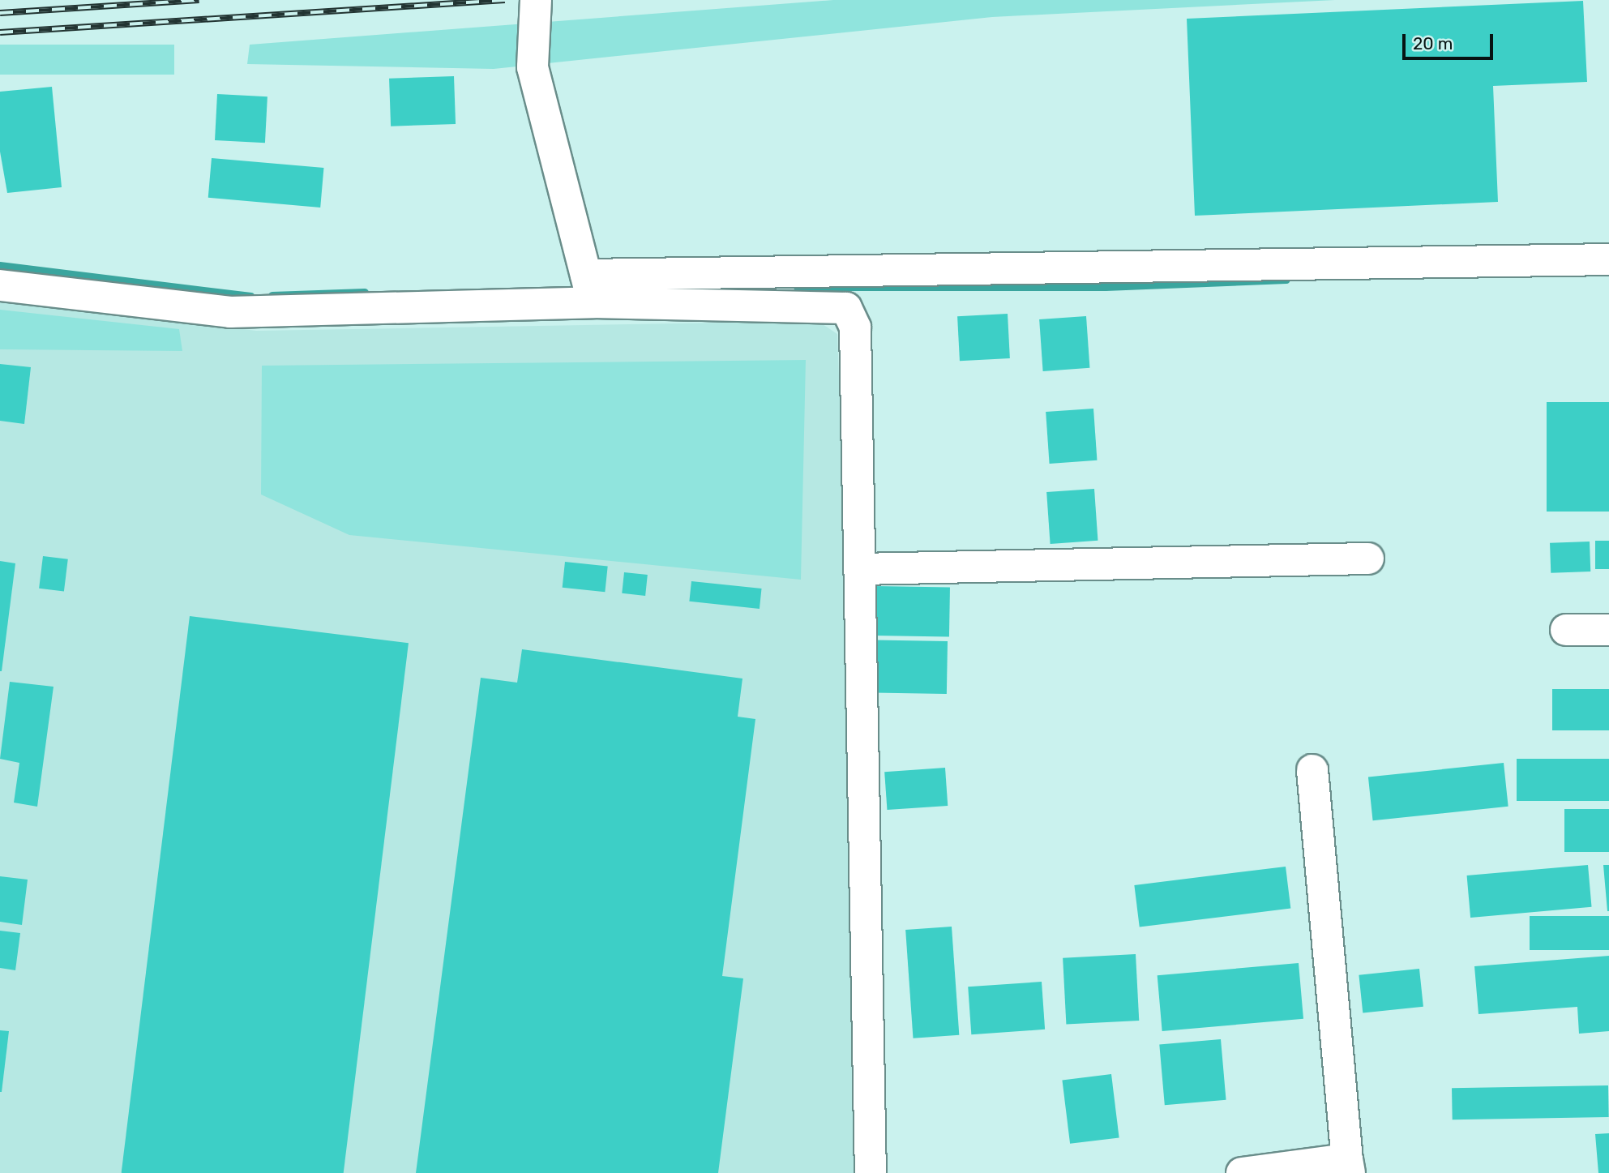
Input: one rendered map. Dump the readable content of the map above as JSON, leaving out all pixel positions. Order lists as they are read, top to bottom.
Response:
{
  "scale_bar": "20 m"
}
